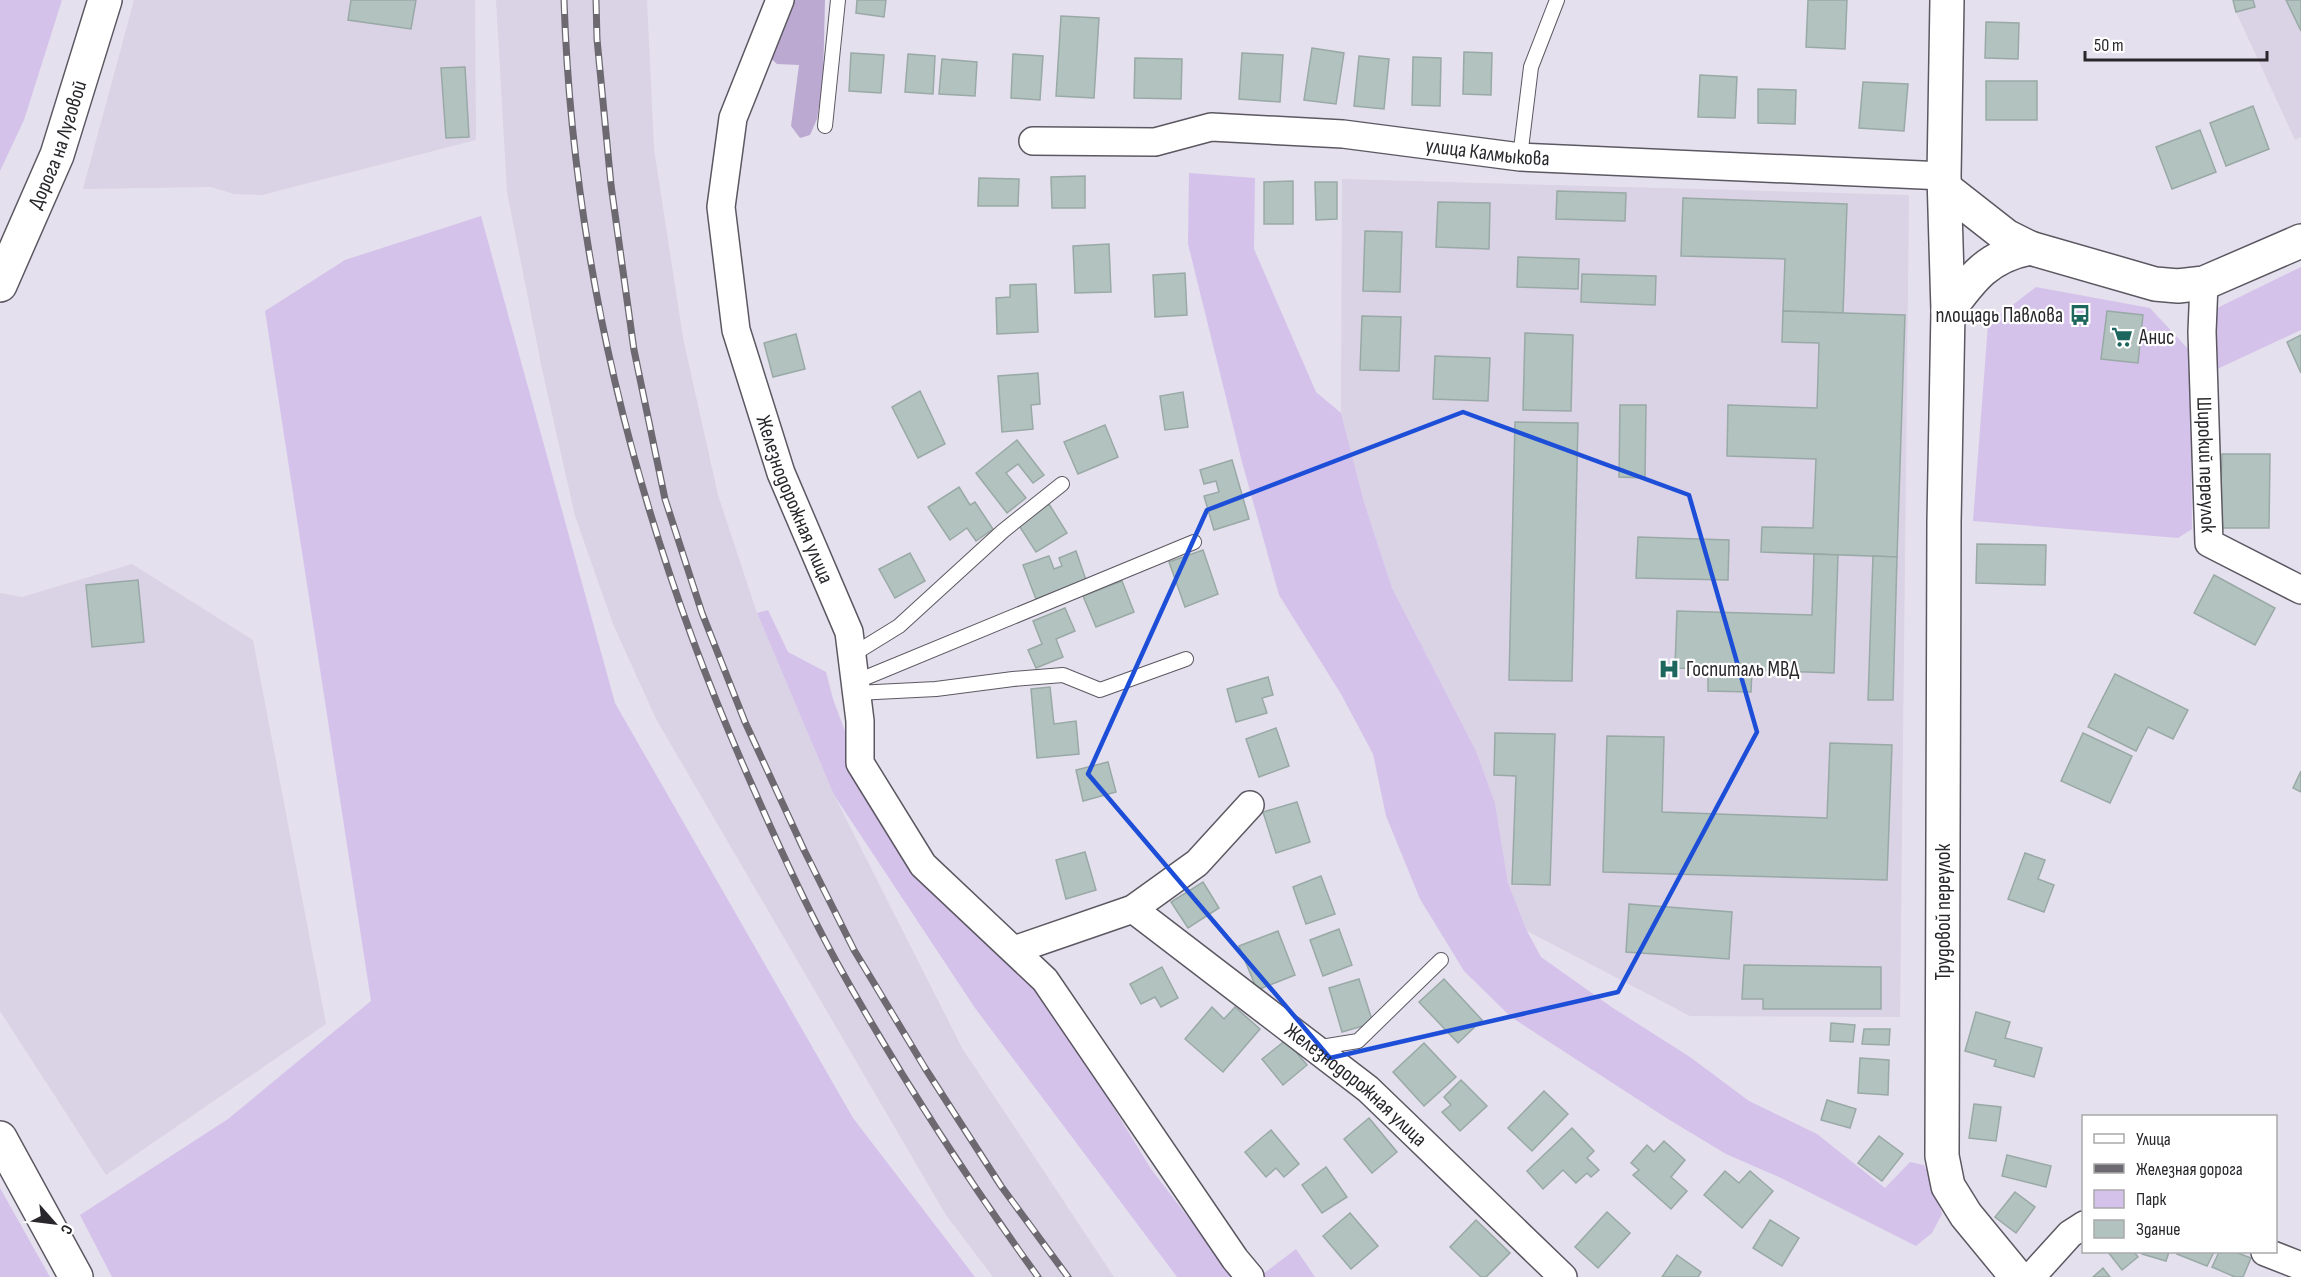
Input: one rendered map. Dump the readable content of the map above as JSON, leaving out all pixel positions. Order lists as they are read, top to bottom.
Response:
{
  "streets": {
    "street": [
      "Дорога на Луговой",
      "улица Калмыкова",
      "Широкий переулок",
      "Железнодорожная улица",
      "Трудовой переулок"
    ]
  },
  "places": {
    "bus stop": ["площадь Павлова"],
    "supermarket": ["Анис"],
    "hospital": ["Госпиталь МВД"]
  },
  "legend": [
    "Улица",
    "Железная дорога",
    "Парк",
    "Здание"
  ],
  "scale_bar": "50 m",
  "north": "bottom right"
}
